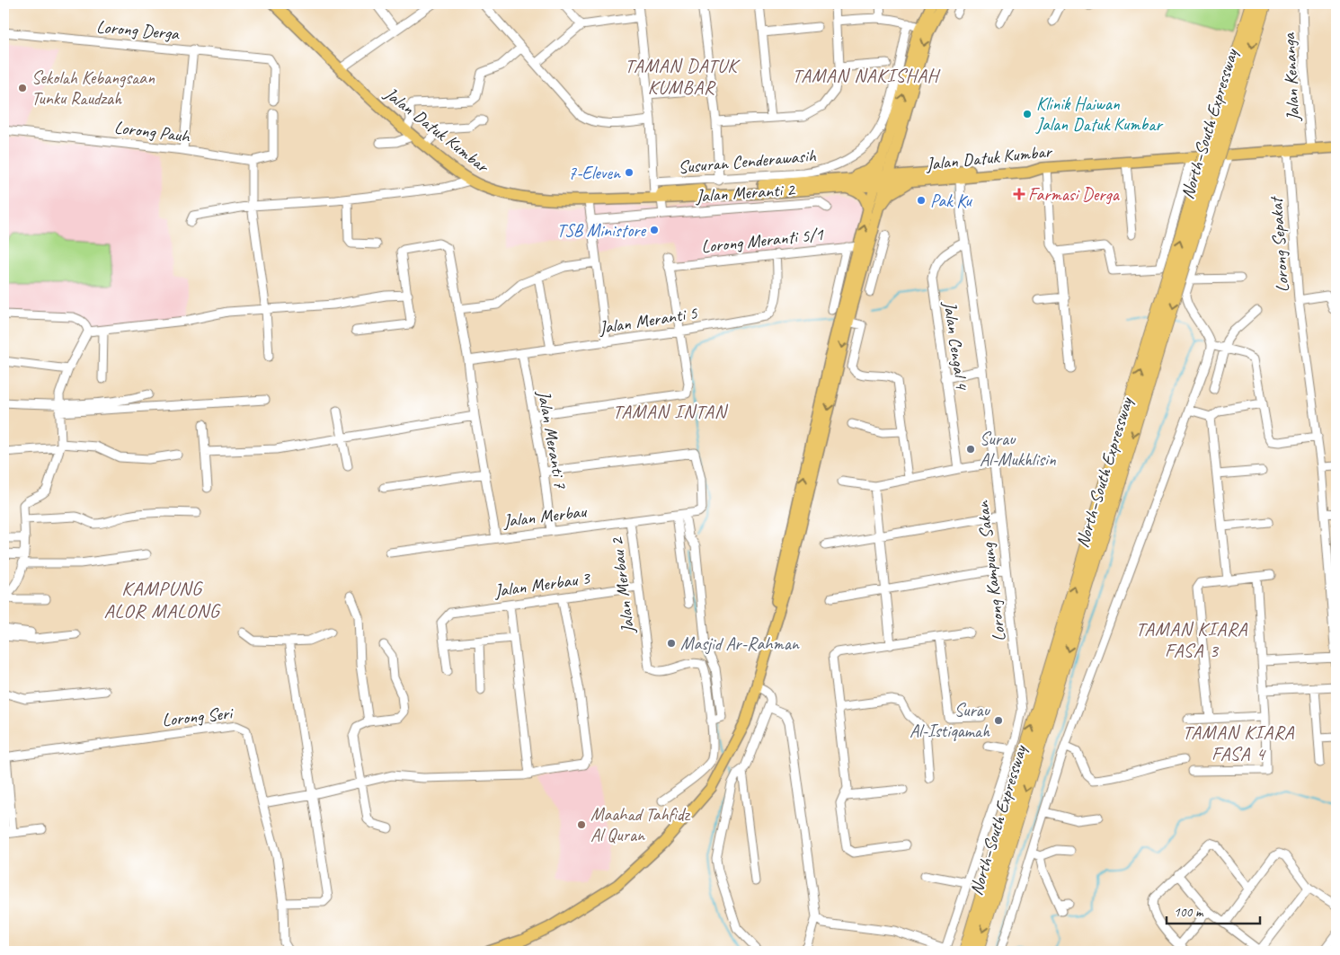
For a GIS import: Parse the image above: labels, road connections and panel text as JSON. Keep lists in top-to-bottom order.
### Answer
{
  "streets": {
    "highway": ["North–South Expressway"],
    "main road": ["Jalan Datuk Kumbar"],
    "street": [
      "Lorong Derga",
      "Jalan Kenanga",
      "Lorong Pauh",
      "Susuran Cenderawasih",
      "Jalan Meranti 2",
      "Lorong Meranti 5/1",
      "Lorong Sepakat",
      "Jalan Meranti 5",
      "Jalan Cengal 4",
      "Jalan Meranti 7",
      "Jalan Merbau",
      "Lorong Kampung Sakan",
      "Jalan Merbau 3",
      "Jalan Merbau 2",
      "Lorong Seri"
    ]
  },
  "crossings": [
    ["Jalan Kenanga", "Jalan Datuk Kumbar"],
    ["Jalan Datuk Kumbar", "Lorong Sepakat"],
    ["Jalan Datuk Kumbar", "Lorong Kampung Sakan"],
    ["Lorong Meranti 5/1", "Jalan Meranti 5"],
    ["Jalan Meranti 5", "Jalan Meranti 7"],
    ["Jalan Cengal 4", "Lorong Kampung Sakan"],
    ["Jalan Meranti 7", "Jalan Merbau"],
    ["Jalan Merbau", "Jalan Merbau 2"],
    ["Jalan Merbau 3", "Jalan Merbau 2"]
  ],
  "districts": [
    "TAMAN DATUK KUMBAR",
    "TAMAN NAKISHAH",
    "TAMAN INTAN",
    "KAMPUNG ALOR MALONG",
    "TAMAN KIARA FASA 3",
    "TAMAN KIARA FASA 4"
  ],
  "places": {
    "other": [
      "Sekolah Kebangsaan Tunku Raudzah",
      "Klinik Haiwan Jalan Datuk Kumbar",
      "7-Eleven",
      "Pak Ku",
      "TSB Ministore",
      "Surau Al-Mukhlisin",
      "Masjid Ar-Rahman",
      "Surau Al-Istiqamah",
      "Maahad Tahfidz Al Quran"
    ],
    "health": ["Farmasi Derga"]
  },
  "scale_bar": "100 m"
}
